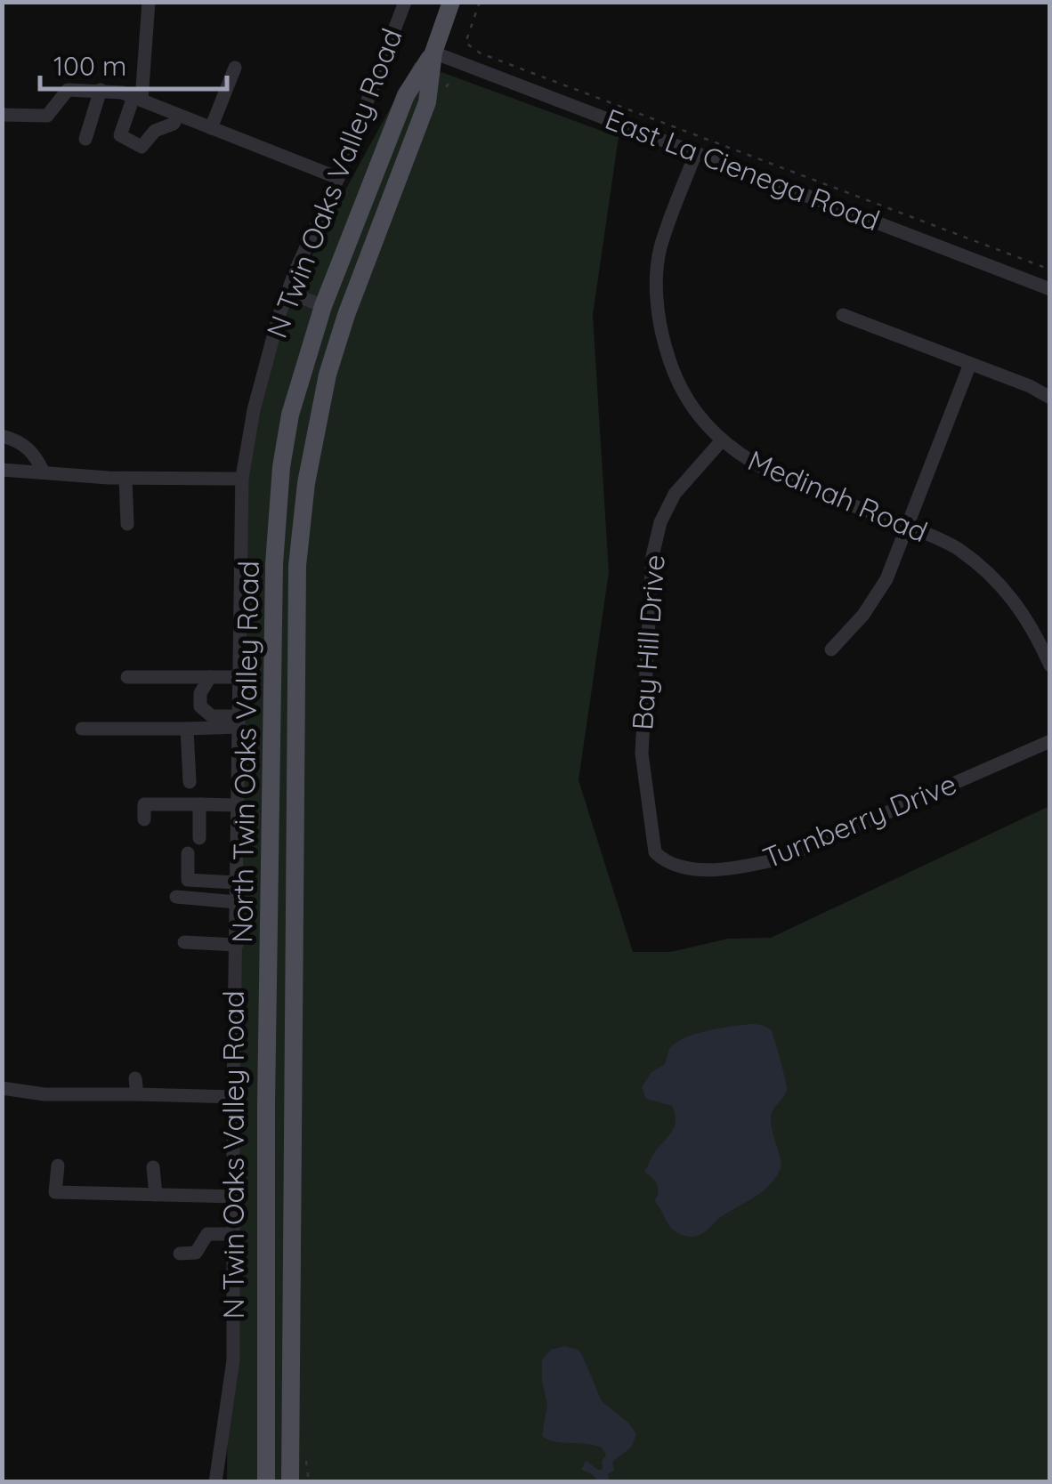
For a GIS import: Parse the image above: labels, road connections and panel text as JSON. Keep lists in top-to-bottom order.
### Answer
{
  "streets": {
    "main road": ["North Twin Oaks Valley Road"],
    "street": [
      "East La Cienega Road",
      "N Twin Oaks Valley Road",
      "Medinah Road",
      "Bay Hill Drive",
      "Turnberry Drive"
    ]
  },
  "crossings": [
    ["East La Cienega Road", "Medinah Road"],
    ["East La Cienega Road", "North Twin Oaks Valley Road"],
    ["Medinah Road", "Bay Hill Drive"],
    ["Bay Hill Drive", "Turnberry Drive"]
  ],
  "scale_bar": "100 m"
}
